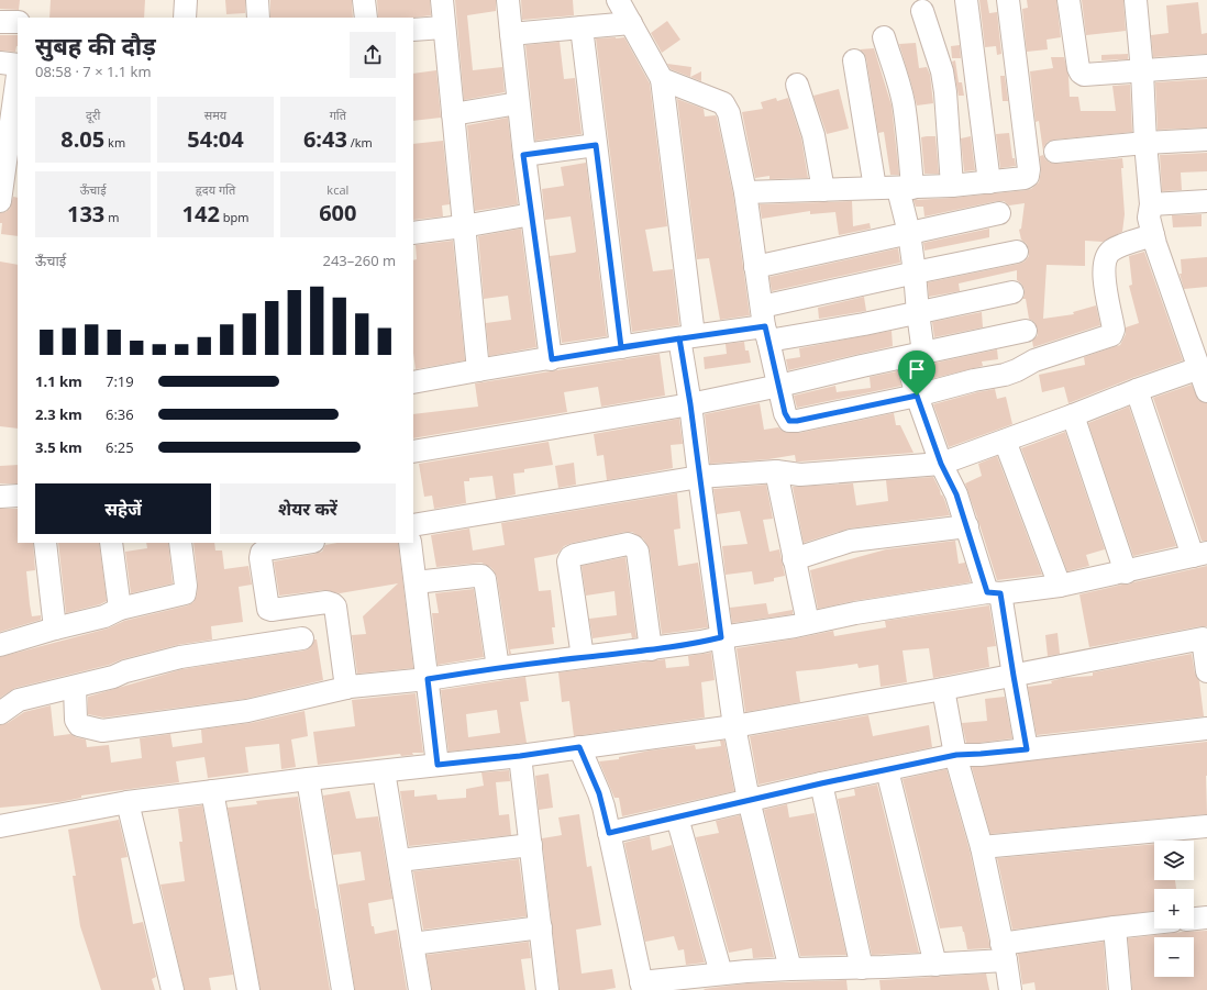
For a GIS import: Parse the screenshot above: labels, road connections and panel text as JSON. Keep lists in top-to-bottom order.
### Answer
{
  "page": {
    "heading": ["सुबह की दौड़", "08:58 · 7 × 1.1 km"],
    "stats": [
      ["दूरी", "8.05 km"],
      ["समय", "54:04"],
      ["गति", "6:43 /km"],
      ["ऊँचाई", "133 m"],
      ["हृदय गति", "142 bpm"],
      ["kcal", "600"]
    ],
    "chart": ["ऊँचाई", "243–260 m"],
    "list": [
      {
        "name": "1.1 km",
        "note": "7:19"
      },
      {
        "name": "2.3 km",
        "note": "6:36"
      },
      {
        "name": "3.5 km",
        "note": "6:25"
      }
    ],
    "buttons": ["सहेजें", "शेयर करें"],
    "map_buttons": ["+", "−"]
  }
}
